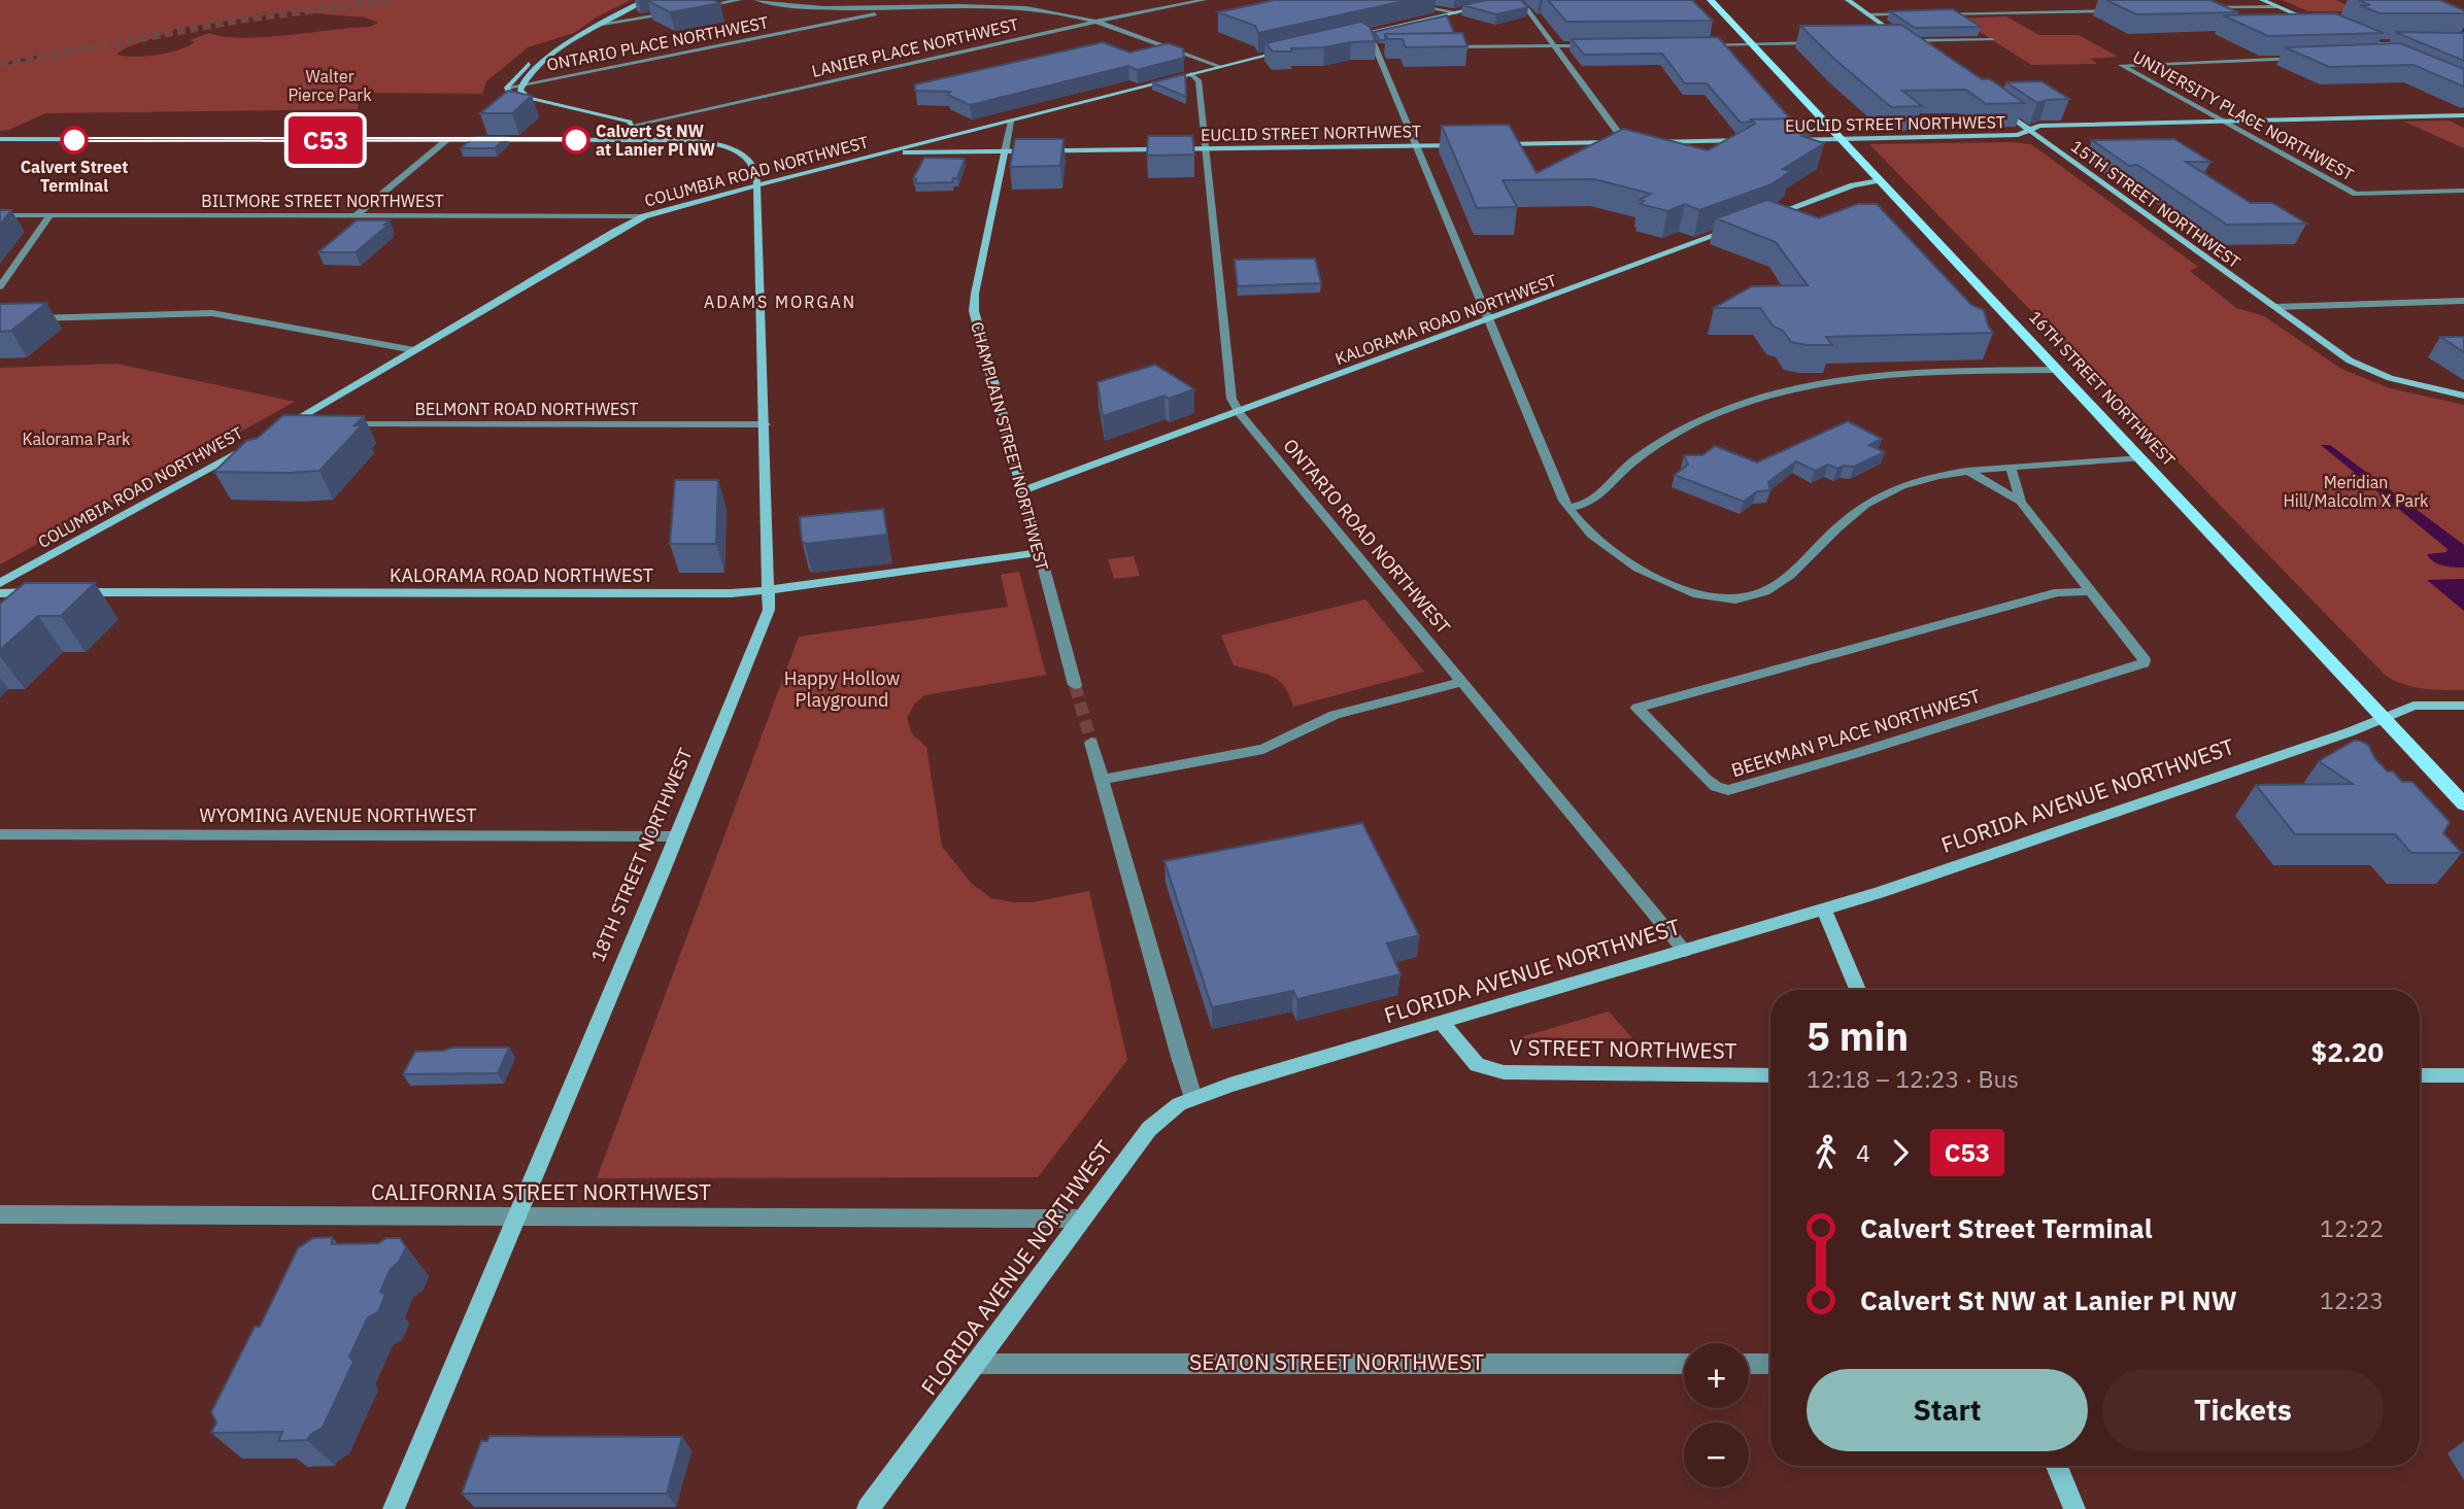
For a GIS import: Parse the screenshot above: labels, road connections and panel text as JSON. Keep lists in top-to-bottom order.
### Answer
{
  "streets": {
    "main road": ["16TH STREET NORTHWEST"],
    "street": [
      "ONTARIO PLACE NORTHWEST",
      "LANIER PLACE NORTHWEST",
      "UNIVERSITY PLACE NORTHWEST",
      "EUCLID STREET NORTHWEST",
      "COLUMBIA ROAD NORTHWEST",
      "BILTMORE STREET NORTHWEST",
      "15TH STREET NORTHWEST",
      "KALORAMA ROAD NORTHWEST",
      "BELMONT ROAD NORTHWEST",
      "CHAMPLAIN STREET NORTHWEST",
      "ONTARIO ROAD NORTHWEST",
      "BEEKMAN PLACE NORTHWEST",
      "FLORIDA AVENUE NORTHWEST",
      "WYOMING AVENUE NORTHWEST",
      "18TH STREET NORTHWEST",
      "V STREET NORTHWEST",
      "CALIFORNIA STREET NORTHWEST",
      "SEATON STREET NORTHWEST"
    ]
  },
  "crossings": [
    ["UNIVERSITY PLACE NORTHWEST", "EUCLID STREET NORTHWEST"],
    ["EUCLID STREET NORTHWEST", "COLUMBIA ROAD NORTHWEST"],
    ["EUCLID STREET NORTHWEST", "15TH STREET NORTHWEST"],
    ["EUCLID STREET NORTHWEST", "16TH STREET NORTHWEST"],
    ["EUCLID STREET NORTHWEST", "CHAMPLAIN STREET NORTHWEST"],
    ["EUCLID STREET NORTHWEST", "ONTARIO ROAD NORTHWEST"],
    ["COLUMBIA ROAD NORTHWEST", "BILTMORE STREET NORTHWEST"],
    ["COLUMBIA ROAD NORTHWEST", "CHAMPLAIN STREET NORTHWEST"],
    ["COLUMBIA ROAD NORTHWEST", "ONTARIO ROAD NORTHWEST"],
    ["COLUMBIA ROAD NORTHWEST", "18TH STREET NORTHWEST"],
    ["KALORAMA ROAD NORTHWEST", "CHAMPLAIN STREET NORTHWEST"],
    ["KALORAMA ROAD NORTHWEST", "ONTARIO ROAD NORTHWEST"],
    ["KALORAMA ROAD NORTHWEST", "18TH STREET NORTHWEST"],
    ["16TH STREET NORTHWEST", "FLORIDA AVENUE NORTHWEST"],
    ["BELMONT ROAD NORTHWEST", "18TH STREET NORTHWEST"],
    ["ONTARIO ROAD NORTHWEST", "FLORIDA AVENUE NORTHWEST"],
    ["FLORIDA AVENUE NORTHWEST", "V STREET NORTHWEST"],
    ["FLORIDA AVENUE NORTHWEST", "CALIFORNIA STREET NORTHWEST"],
    ["FLORIDA AVENUE NORTHWEST", "SEATON STREET NORTHWEST"],
    ["WYOMING AVENUE NORTHWEST", "18TH STREET NORTHWEST"],
    ["18TH STREET NORTHWEST", "CALIFORNIA STREET NORTHWEST"]
  ],
  "districts": ["ADAMS MORGAN"],
  "parks": [
    "Walter Pierce Park",
    "Kalorama Park",
    "Meridian Hill/Malcolm X Park",
    "Happy Hollow Playground"
  ],
  "places": ["Calvert Street Terminal", "Calvert St NW at Lanier Pl NW"],
  "lines": ["bus line C53"],
  "page": {
    "on_map": "C53",
    "heading": ["5 min", "12:18 – 12:23 · Bus", "$2.20"],
    "legs": ["4", "C53"],
    "list": [
      {
        "name": "Calvert Street Terminal",
        "value": "12:22"
      },
      {
        "name": "Calvert St NW at Lanier Pl NW",
        "value": "12:23"
      }
    ],
    "map_buttons": ["+", "−"],
    "buttons": ["Start", "Tickets"]
  }
}
